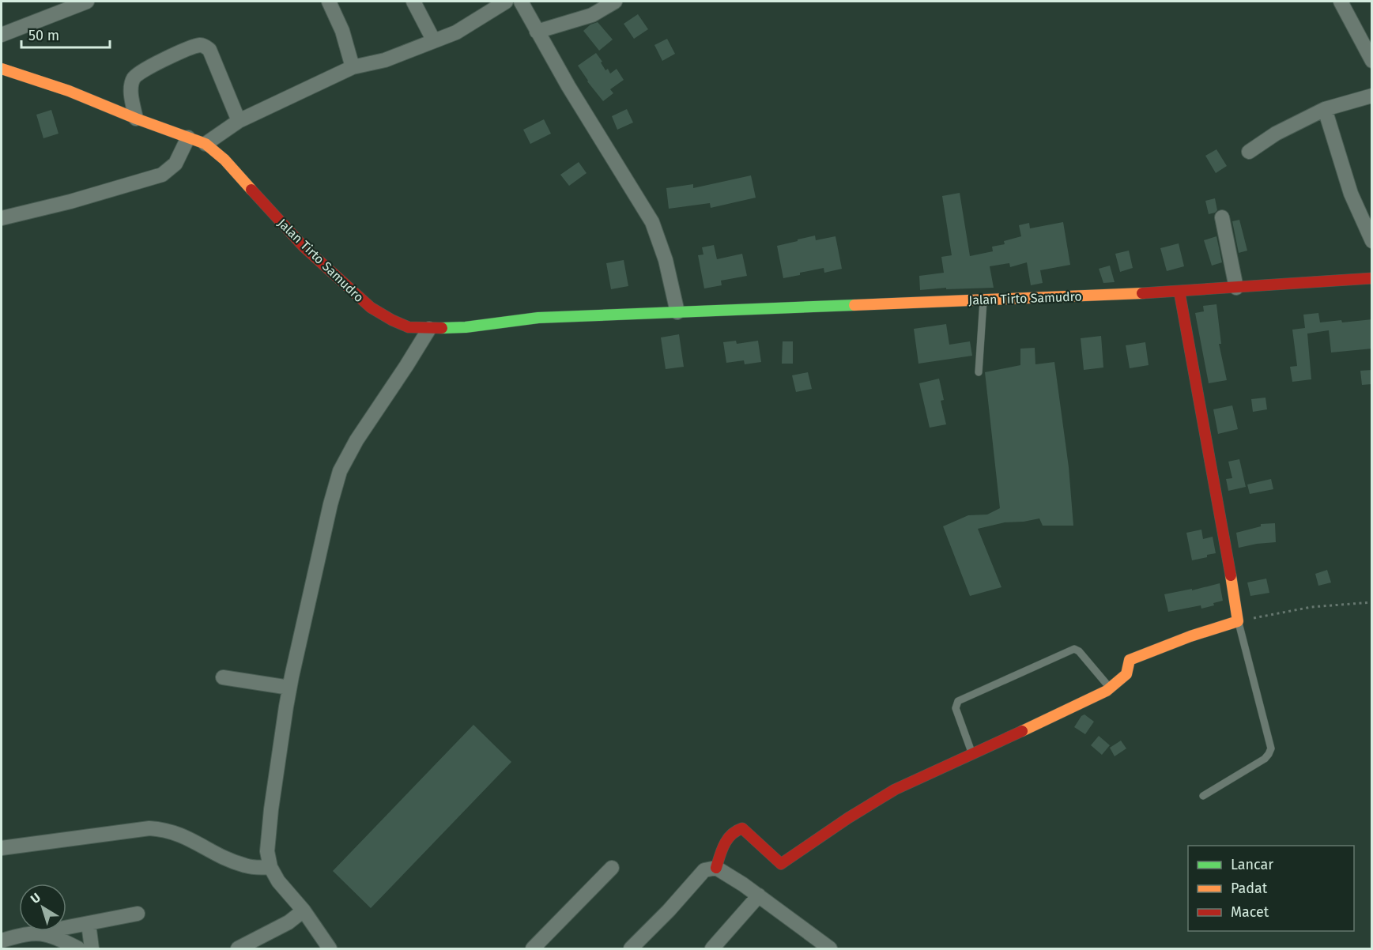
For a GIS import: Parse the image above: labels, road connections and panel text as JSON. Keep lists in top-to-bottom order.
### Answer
{
  "streets": {
    "street": ["Jalan Tirto Samudro"]
  },
  "legend": ["Lancar", "Padat", "Macet"],
  "scale_bar": "50 m",
  "north": "top left"
}
